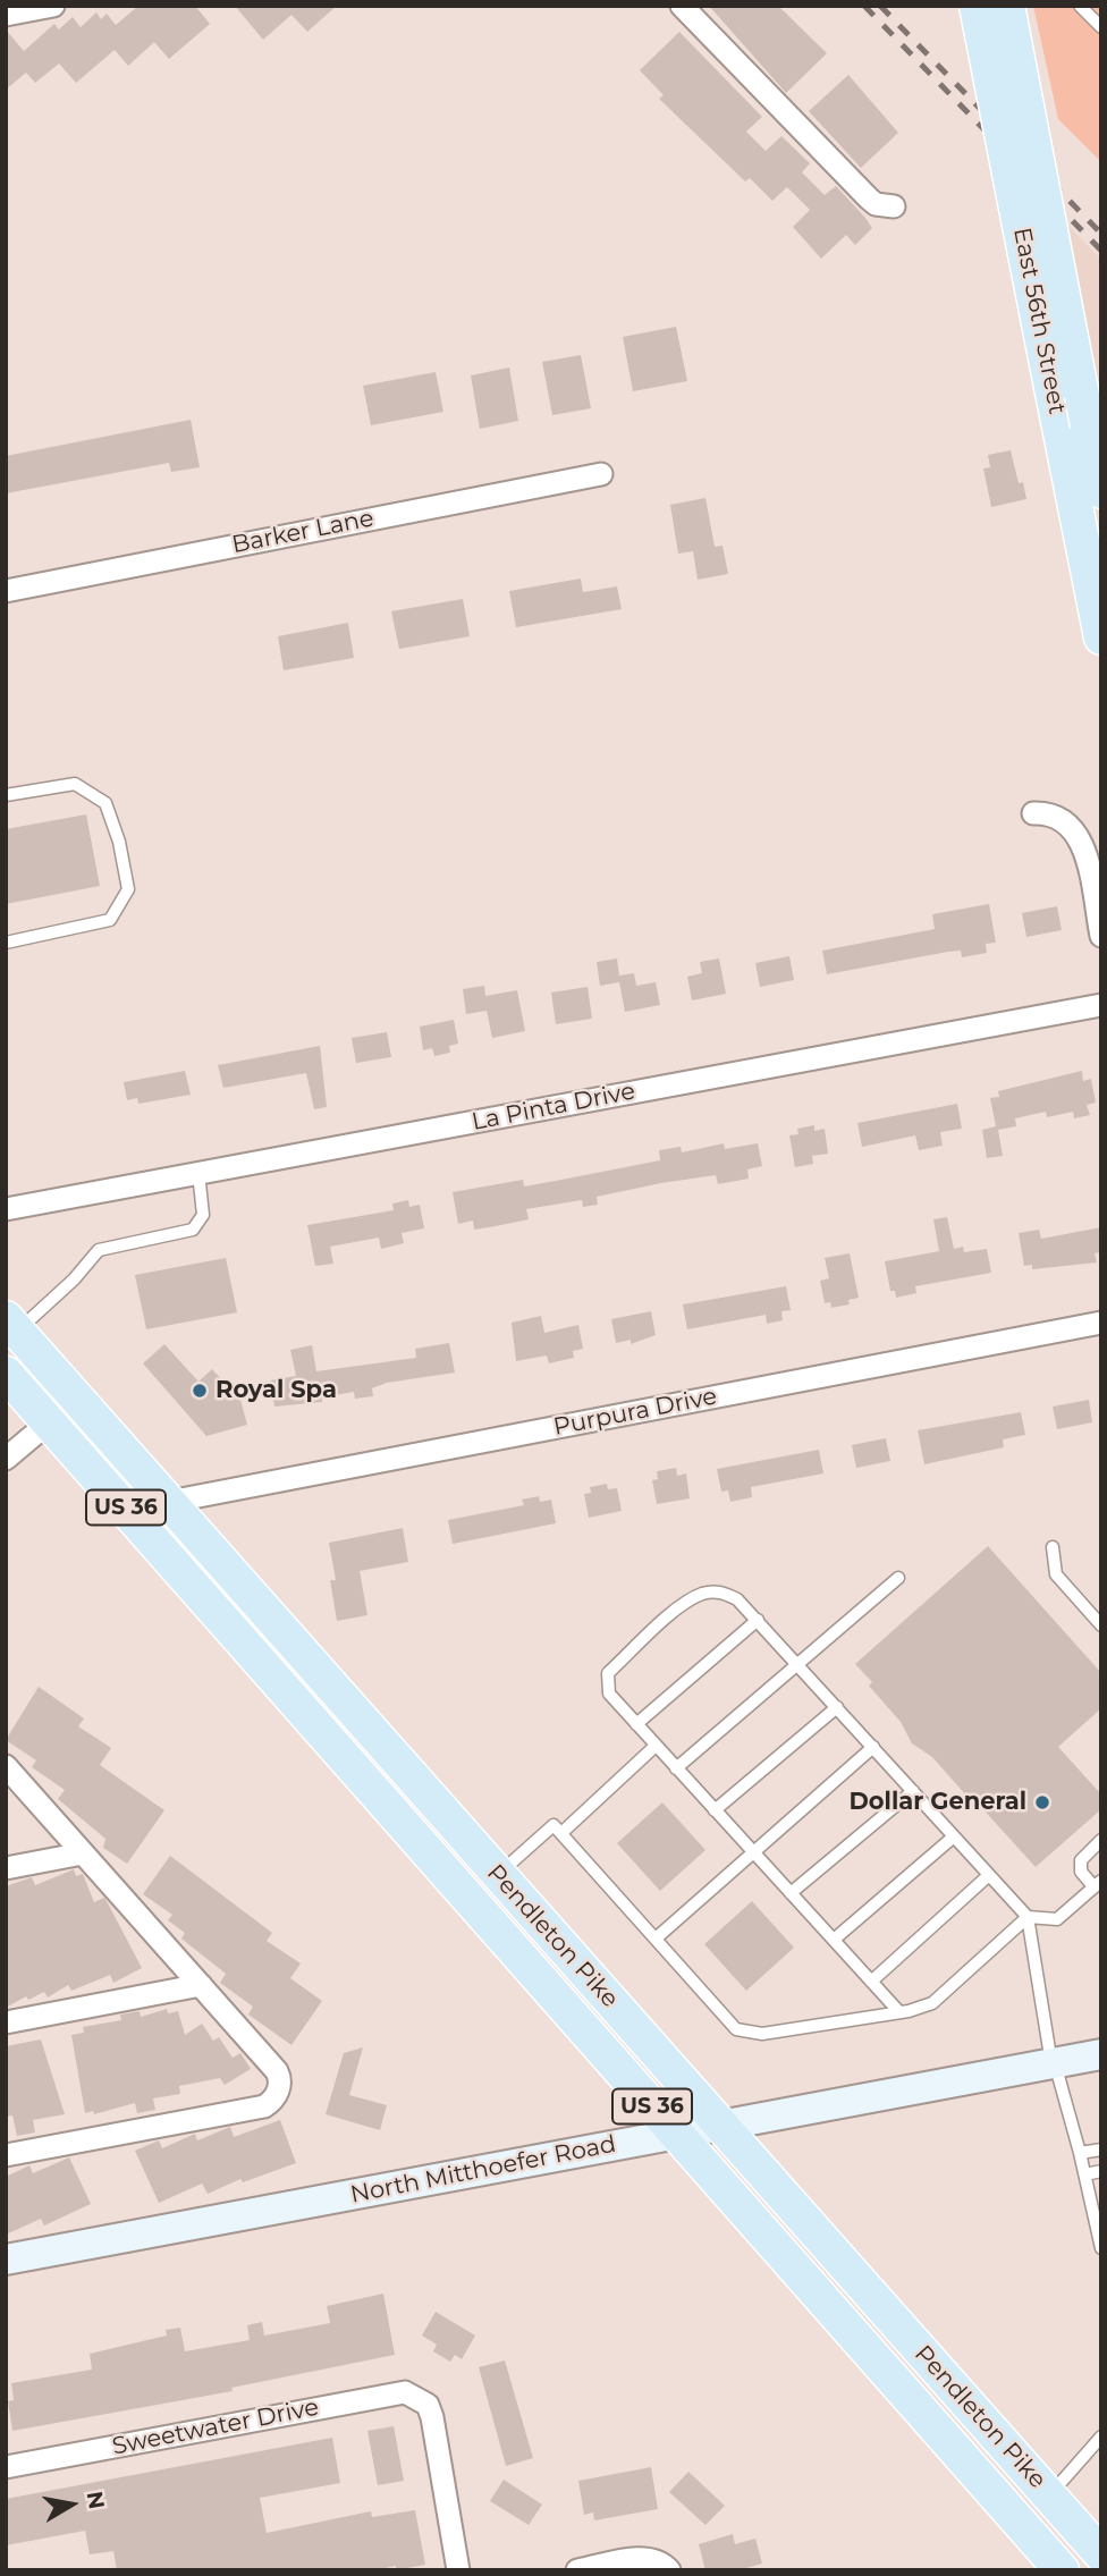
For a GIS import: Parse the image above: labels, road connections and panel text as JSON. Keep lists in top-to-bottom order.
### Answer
{
  "streets": {
    "main road": [
      "East 56th Street",
      "US 36",
      "Pendleton Pike",
      "North Mitthoefer Road"
    ],
    "street": [
      "Barker Lane",
      "La Pinta Drive",
      "Purpura Drive",
      "Sweetwater Drive"
    ]
  },
  "crossings": [
    ["Purpura Drive", "Pendleton Pike"],
    ["Pendleton Pike", "North Mitthoefer Road"]
  ],
  "places": ["Royal Spa", "Dollar General"],
  "north": "right"
}
